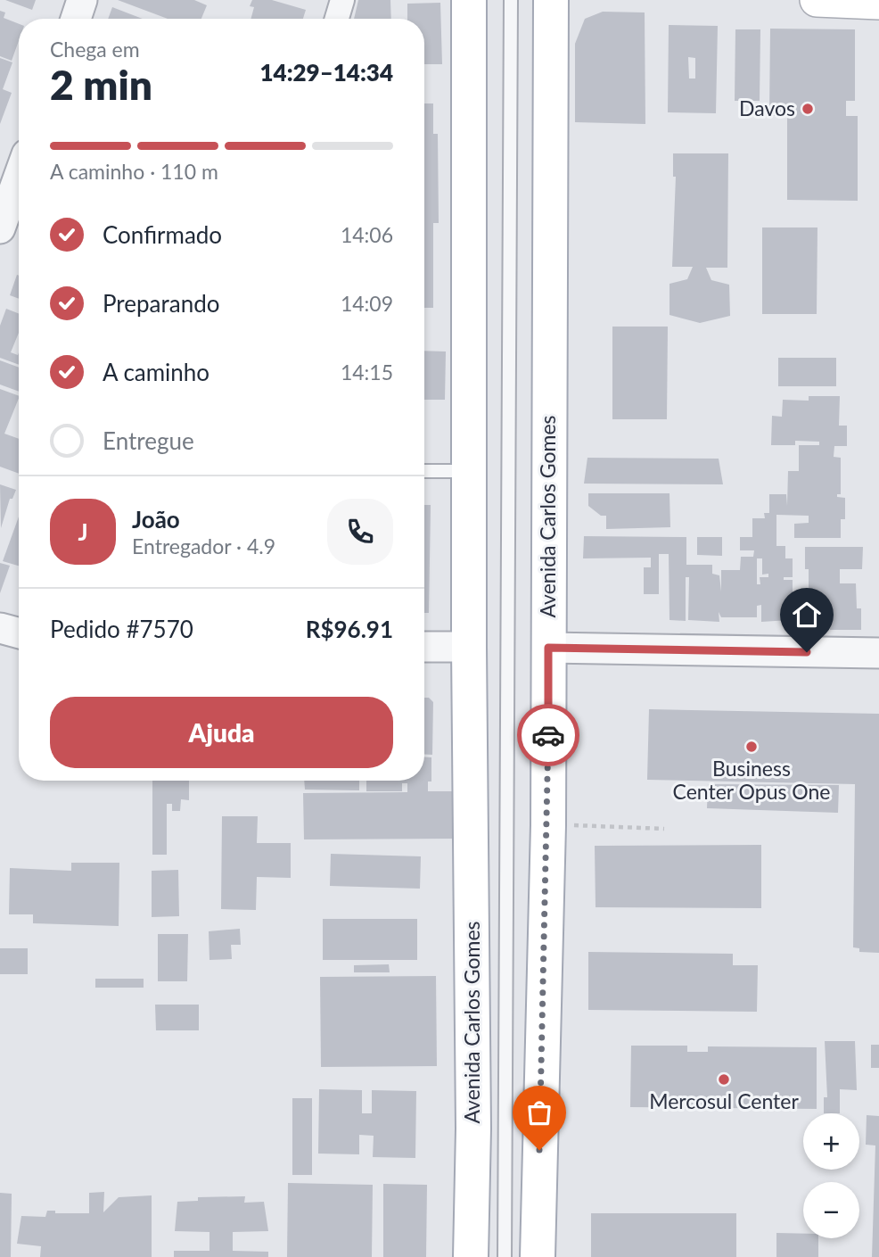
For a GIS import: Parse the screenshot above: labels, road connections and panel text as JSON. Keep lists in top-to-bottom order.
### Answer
{
  "streets": {
    "main road": ["Avenida Carlos Gomes"]
  },
  "places": ["Davos", "Business Center Opus One", "Mercosul Center"],
  "page": {
    "heading": ["2 min", "Chega em", "14:29–14:34"],
    "panel": [
      "João",
      "Entregador · 4.9",
      "Pedido #7570",
      "R$96.91"
    ],
    "bar": "A caminho · 110 m",
    "list": [
      ["Confirmado", "14:06"],
      ["Preparando", "14:09"],
      ["A caminho", "14:15"],
      "Entregue"
    ],
    "round": "J",
    "buttons": "Ajuda",
    "map_buttons": ["+", "−"]
  }
}
